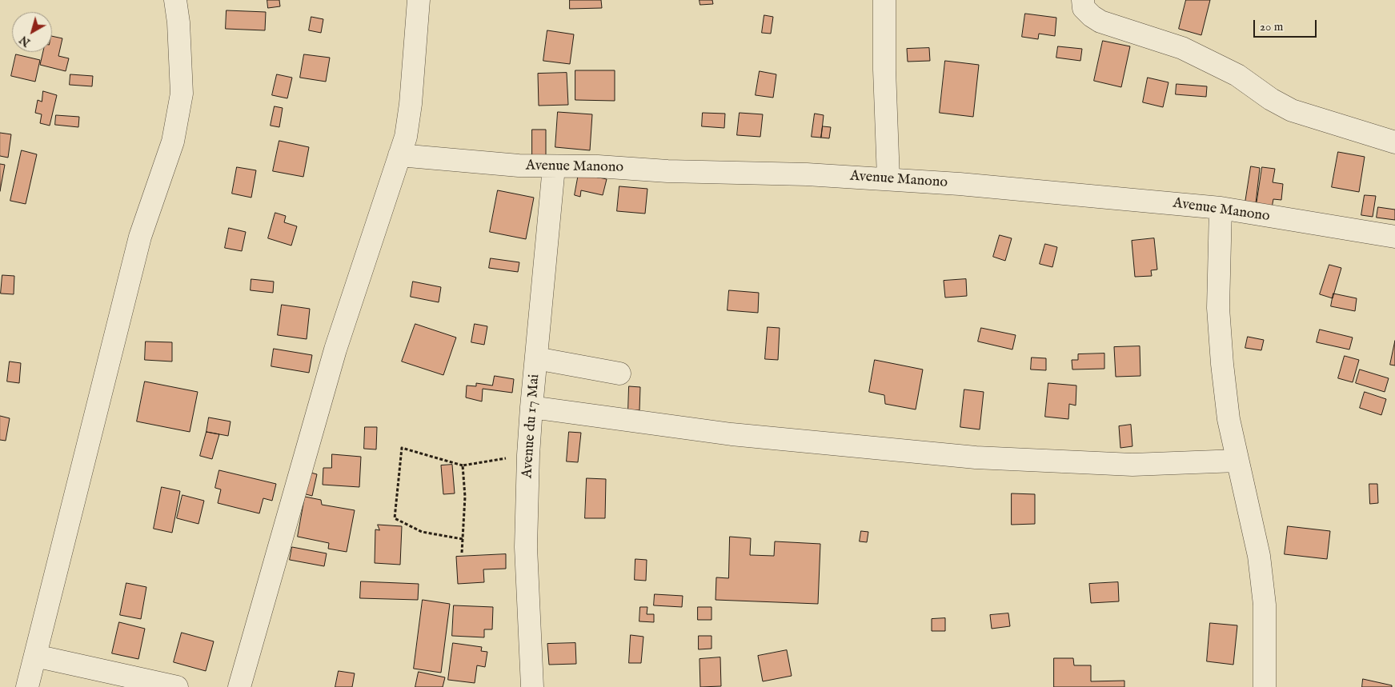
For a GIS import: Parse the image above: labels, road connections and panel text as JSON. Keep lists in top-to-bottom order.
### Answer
{
  "streets": {
    "street": ["Avenue Manono", "Avenue du 17 Mai"]
  },
  "crossings": [
    ["Avenue Manono", "Avenue du 17 Mai"]
  ],
  "scale_bar": "20 m",
  "north": "bottom left"
}
